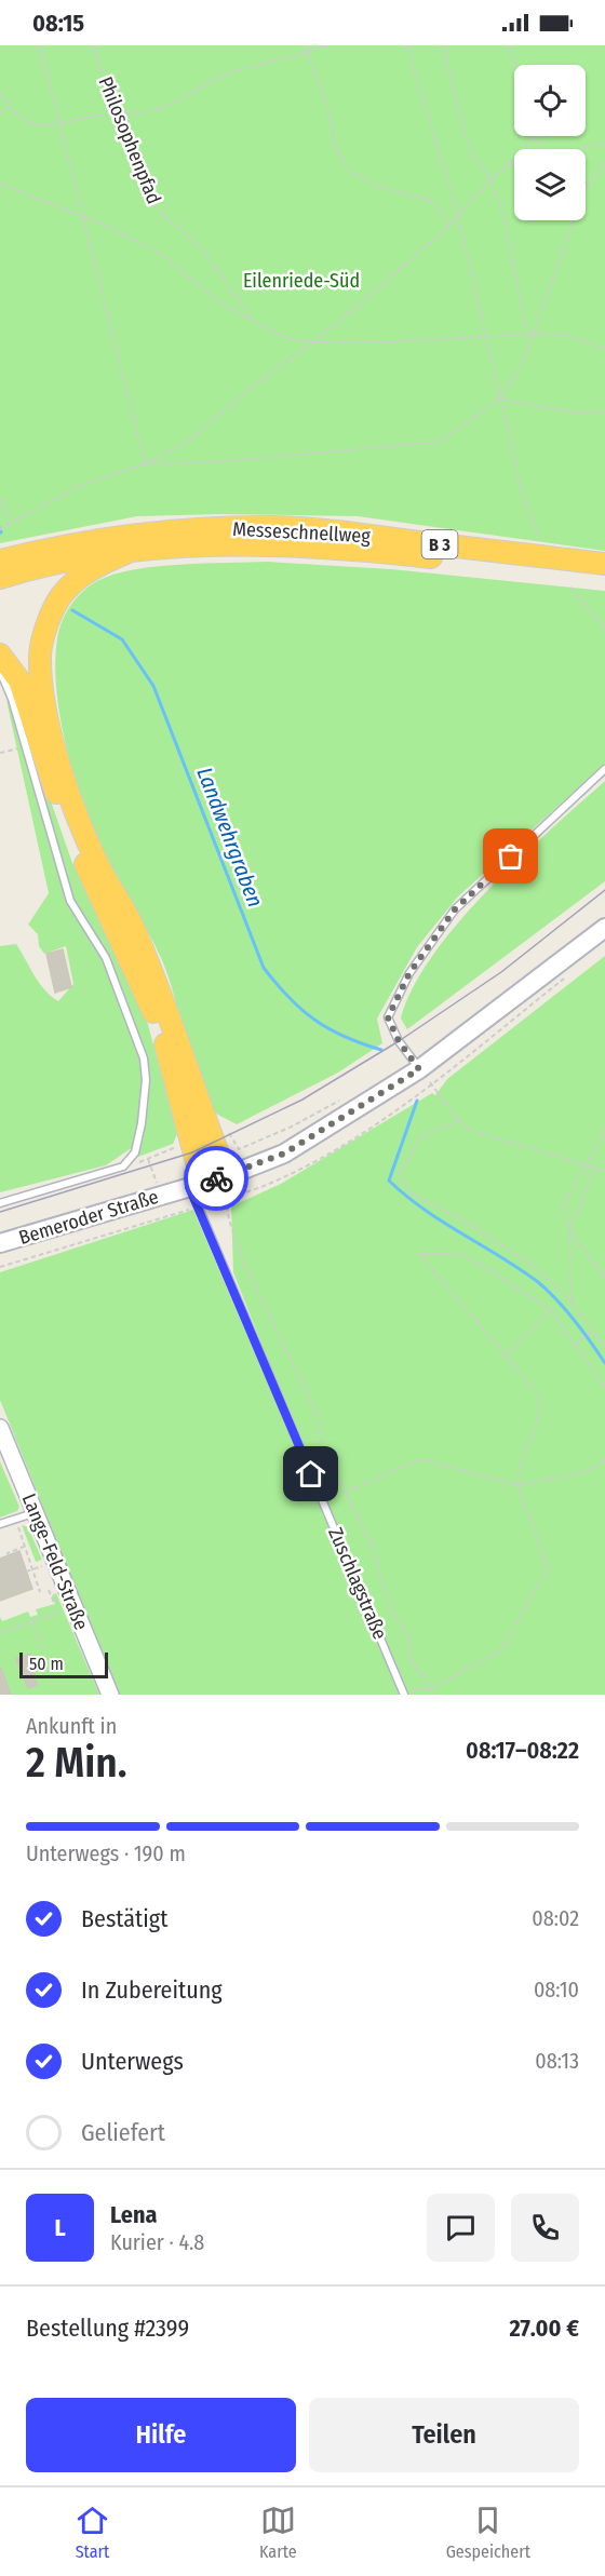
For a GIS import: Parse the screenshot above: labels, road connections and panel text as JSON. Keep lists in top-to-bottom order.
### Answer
{
  "streets": {
    "highway": ["Messeschnellweg", "B 3"],
    "main road": ["Bemeroder Straße"],
    "street": ["Lange-Feld-Straße"],
    "lane": ["Zuschlagstraße"],
    "path": ["Philosophenpfad"]
  },
  "crossings": [
    ["Bemeroder Straße", "Zuschlagstraße"]
  ],
  "water": ["Landwehrgraben"],
  "parks": ["Eilenriede-Süd"],
  "scale_bar": "50 m",
  "page": {
    "status": "08:15",
    "scale": "50 m",
    "heading": ["2 Min.", "Ankunft in", "08:17–08:22"],
    "panel": [
      "Lena",
      "Kurier · 4.8",
      "Bestellung #2399",
      "27.00 €"
    ],
    "bar": "Unterwegs · 190 m",
    "list": [
      ["Bestätigt", "08:02"],
      ["In Zubereitung", "08:10"],
      ["Unterwegs", "08:13"],
      "Geliefert"
    ],
    "round": "L",
    "buttons": ["Hilfe", "Teilen"],
    "tabs": ["Start", "Karte", "Gespeichert"]
  }
}
